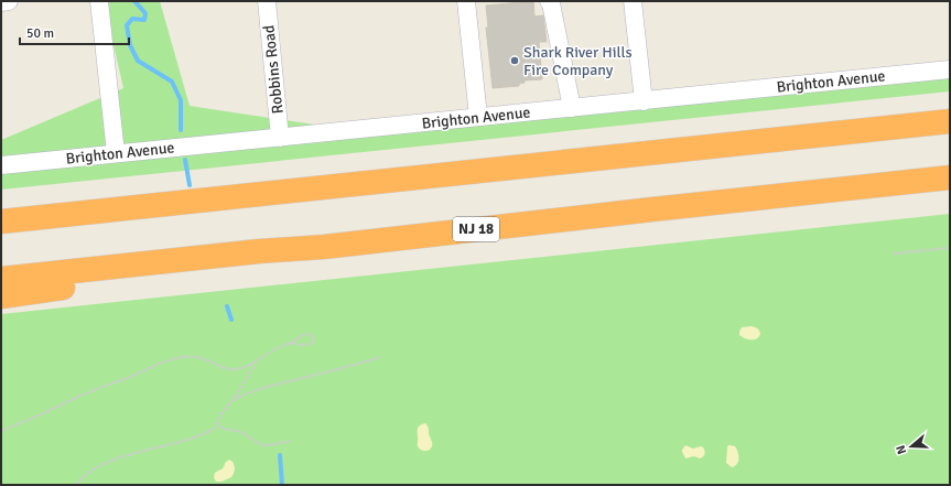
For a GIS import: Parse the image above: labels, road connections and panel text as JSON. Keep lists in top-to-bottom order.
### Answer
{
  "streets": {
    "highway": ["NJ 18"],
    "street": ["Robbins Road", "Brighton Avenue"]
  },
  "crossings": [
    ["Robbins Road", "Brighton Avenue"]
  ],
  "places": ["Shark River Hills Fire Company"],
  "scale_bar": "50 m",
  "north": "left"
}
